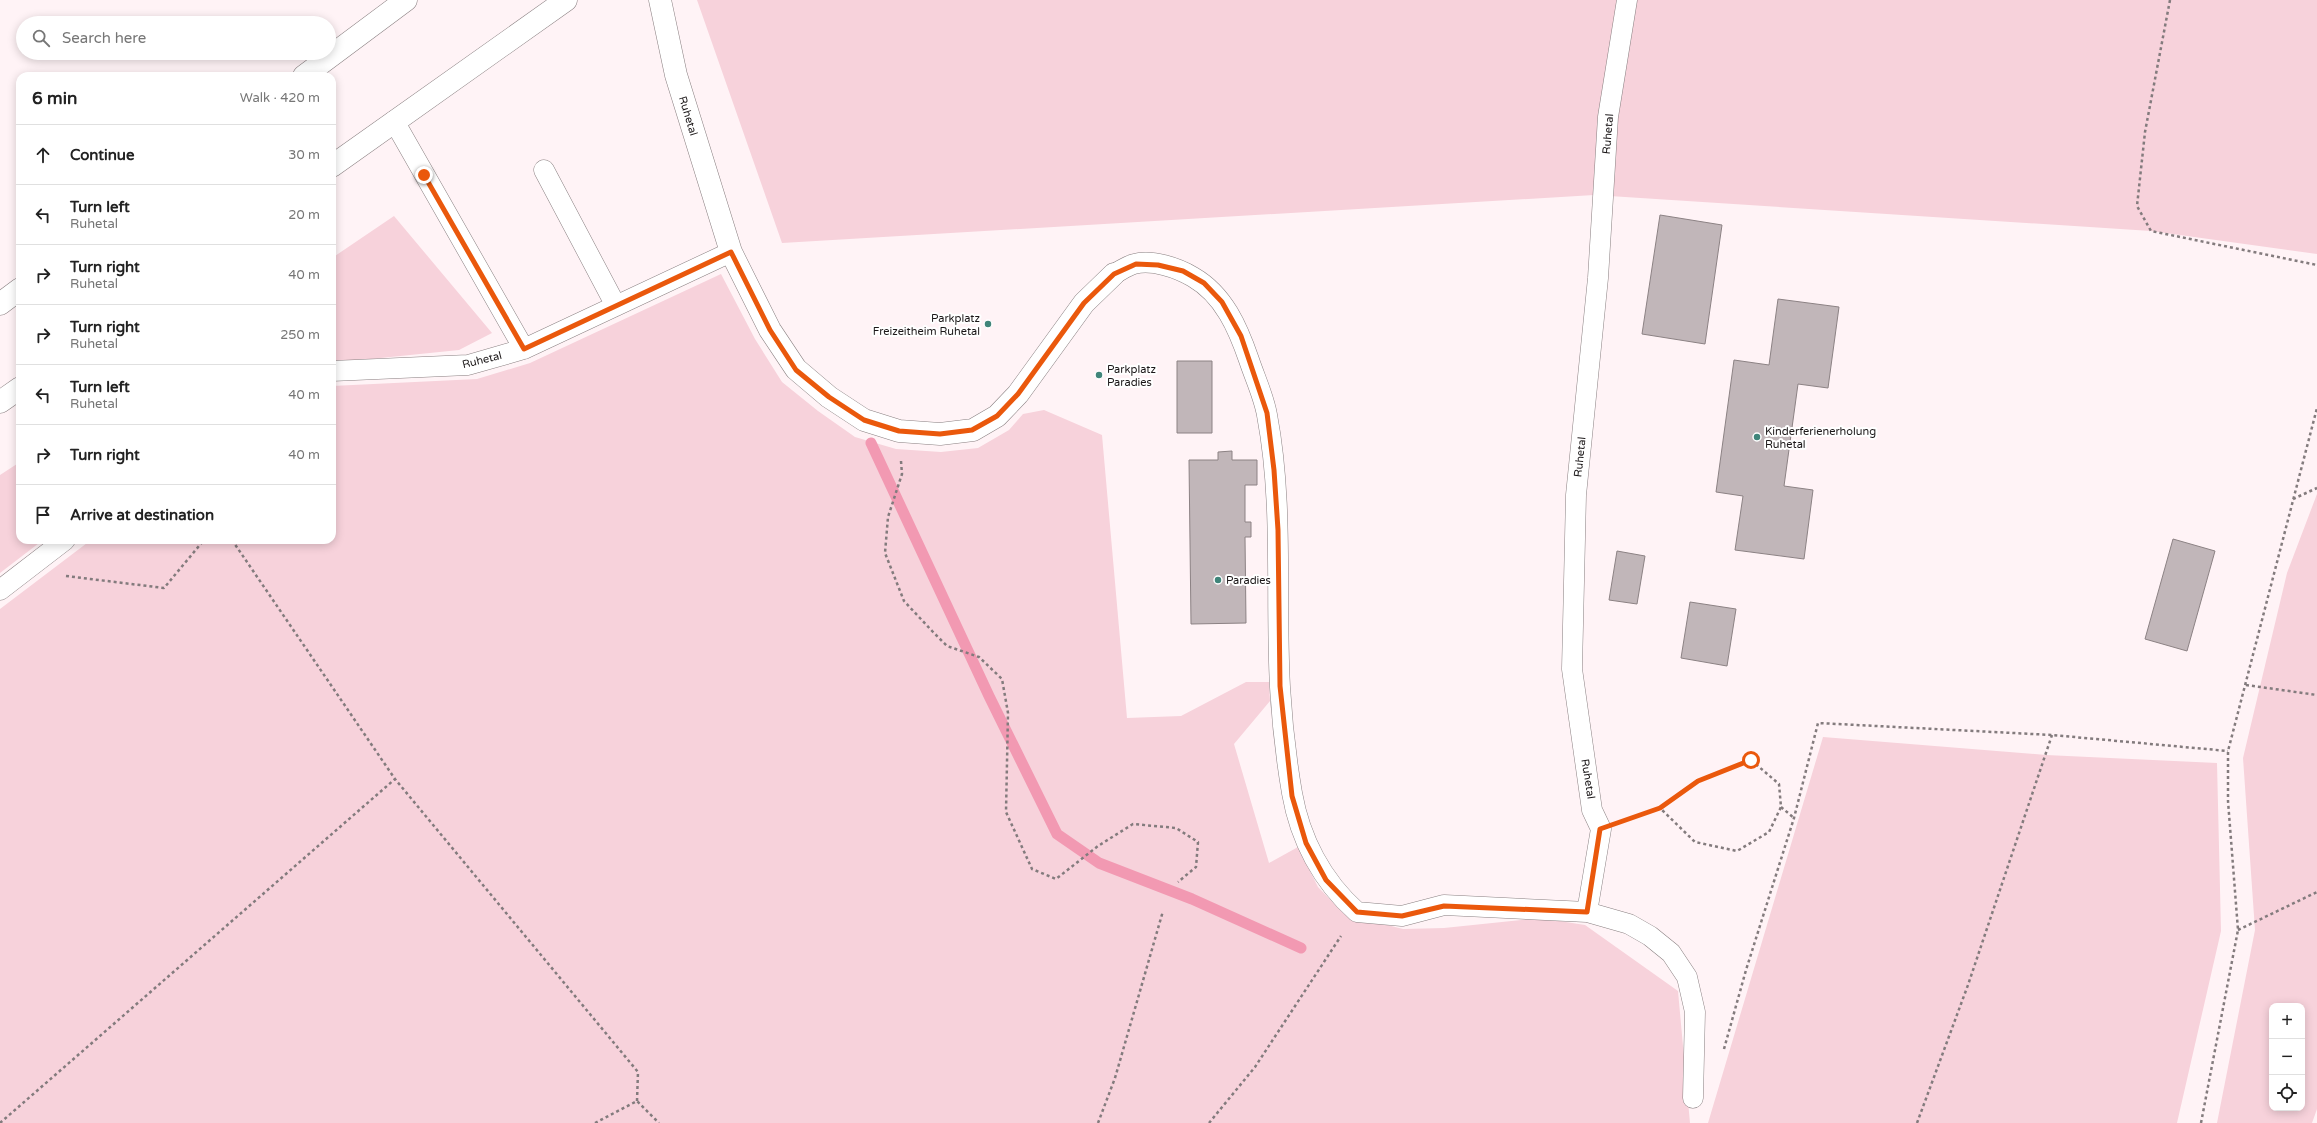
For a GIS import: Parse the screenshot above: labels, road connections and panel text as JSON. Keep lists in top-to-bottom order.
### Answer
{
  "streets": {
    "main road": ["Ruhetal"]
  },
  "places": [
    "Parkplatz Freizeitheim Ruhetal",
    "Parkplatz Paradies",
    "Kinderferienerholung Ruhetal",
    "Paradies"
  ],
  "page": {
    "search": "Search here",
    "heading": ["6 min", "Walk · 420 m"],
    "list": [
      ["Continue", "30 m"],
      ["Turn left", "Ruhetal", "20 m"],
      ["Turn right", "Ruhetal", "40 m"],
      ["Turn right", "Ruhetal", "250 m"],
      ["Turn left", "Ruhetal", "40 m"],
      ["Turn right", "40 m"],
      "Arrive at destination"
    ],
    "map_buttons": ["+", "−"]
  }
}
